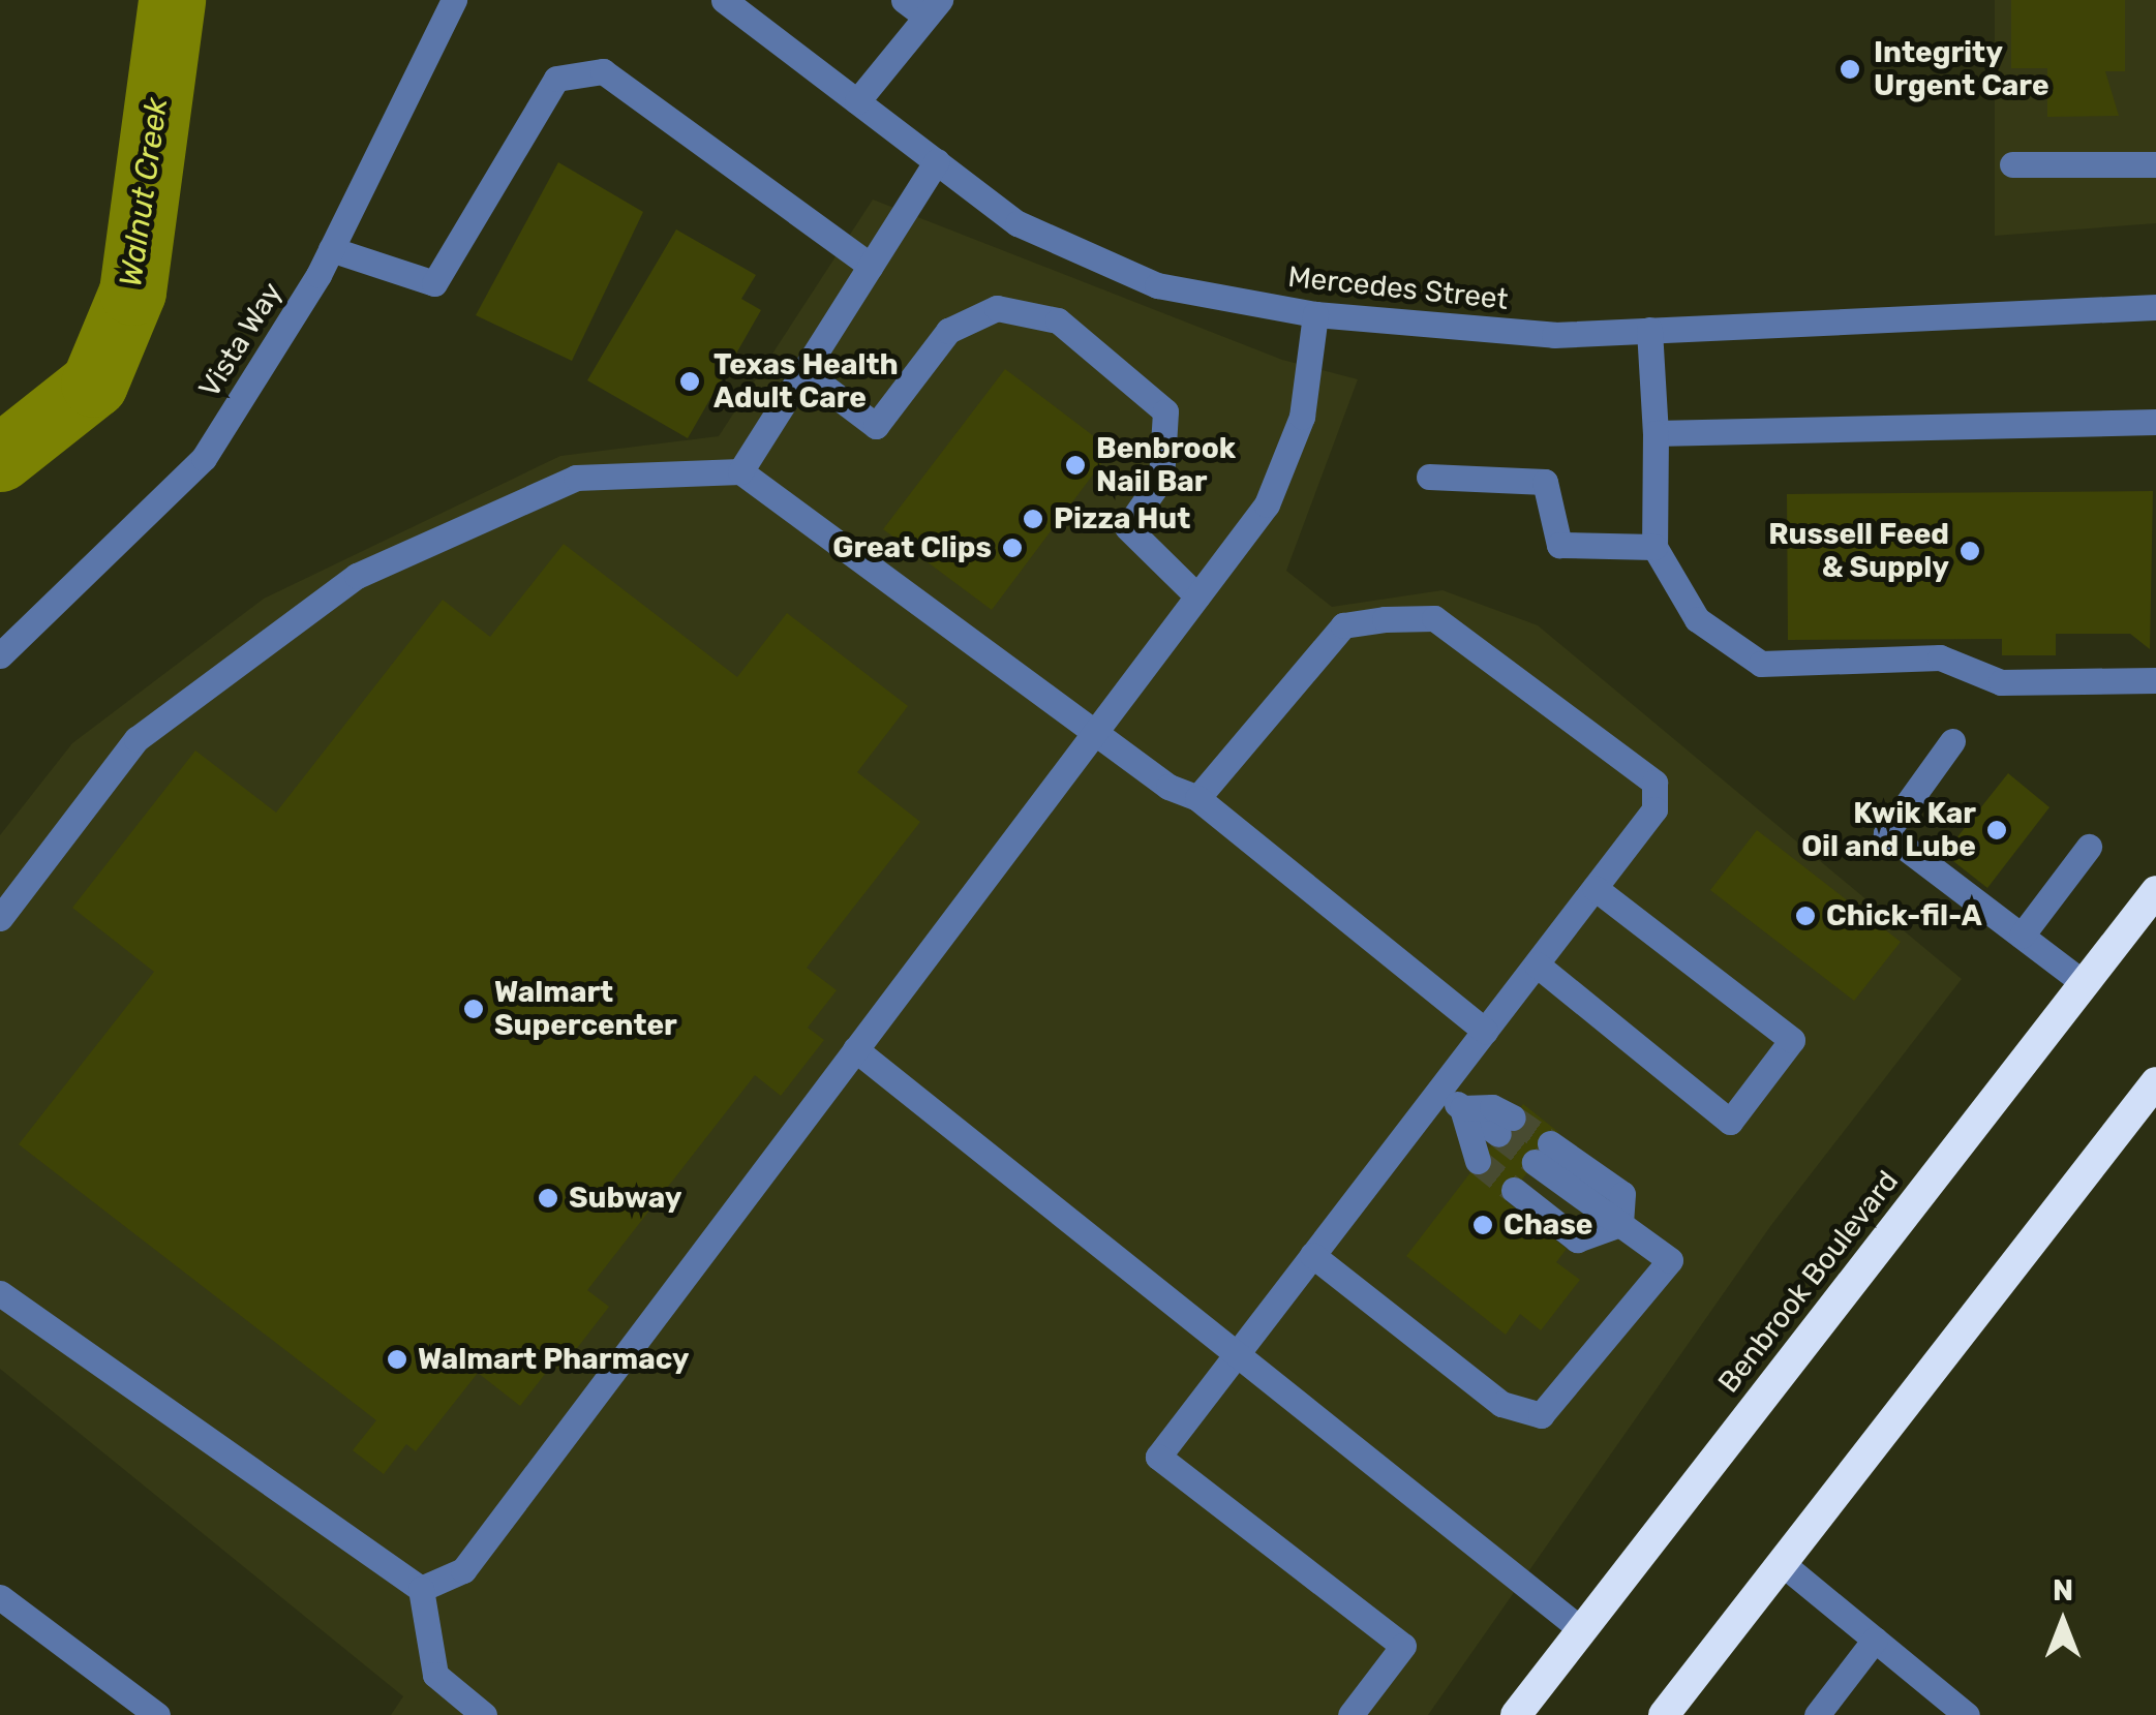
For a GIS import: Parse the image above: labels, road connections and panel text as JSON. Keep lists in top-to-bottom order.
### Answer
{
  "streets": {
    "highway": ["Benbrook Boulevard"],
    "street": ["Mercedes Street", "Vista Way"]
  },
  "water": ["Walnut Creek"],
  "places": [
    "Integrity Urgent Care",
    "Texas Health Adult Care",
    "Benbrook Nail Bar",
    "Pizza Hut",
    "Great Clips",
    "Russell Feed & Supply",
    "Kwik Kar Oil and Lube",
    "Chick-fil-A",
    "Walmart Supercenter",
    "Subway",
    "Chase",
    "Walmart Pharmacy"
  ],
  "north": "top"
}
